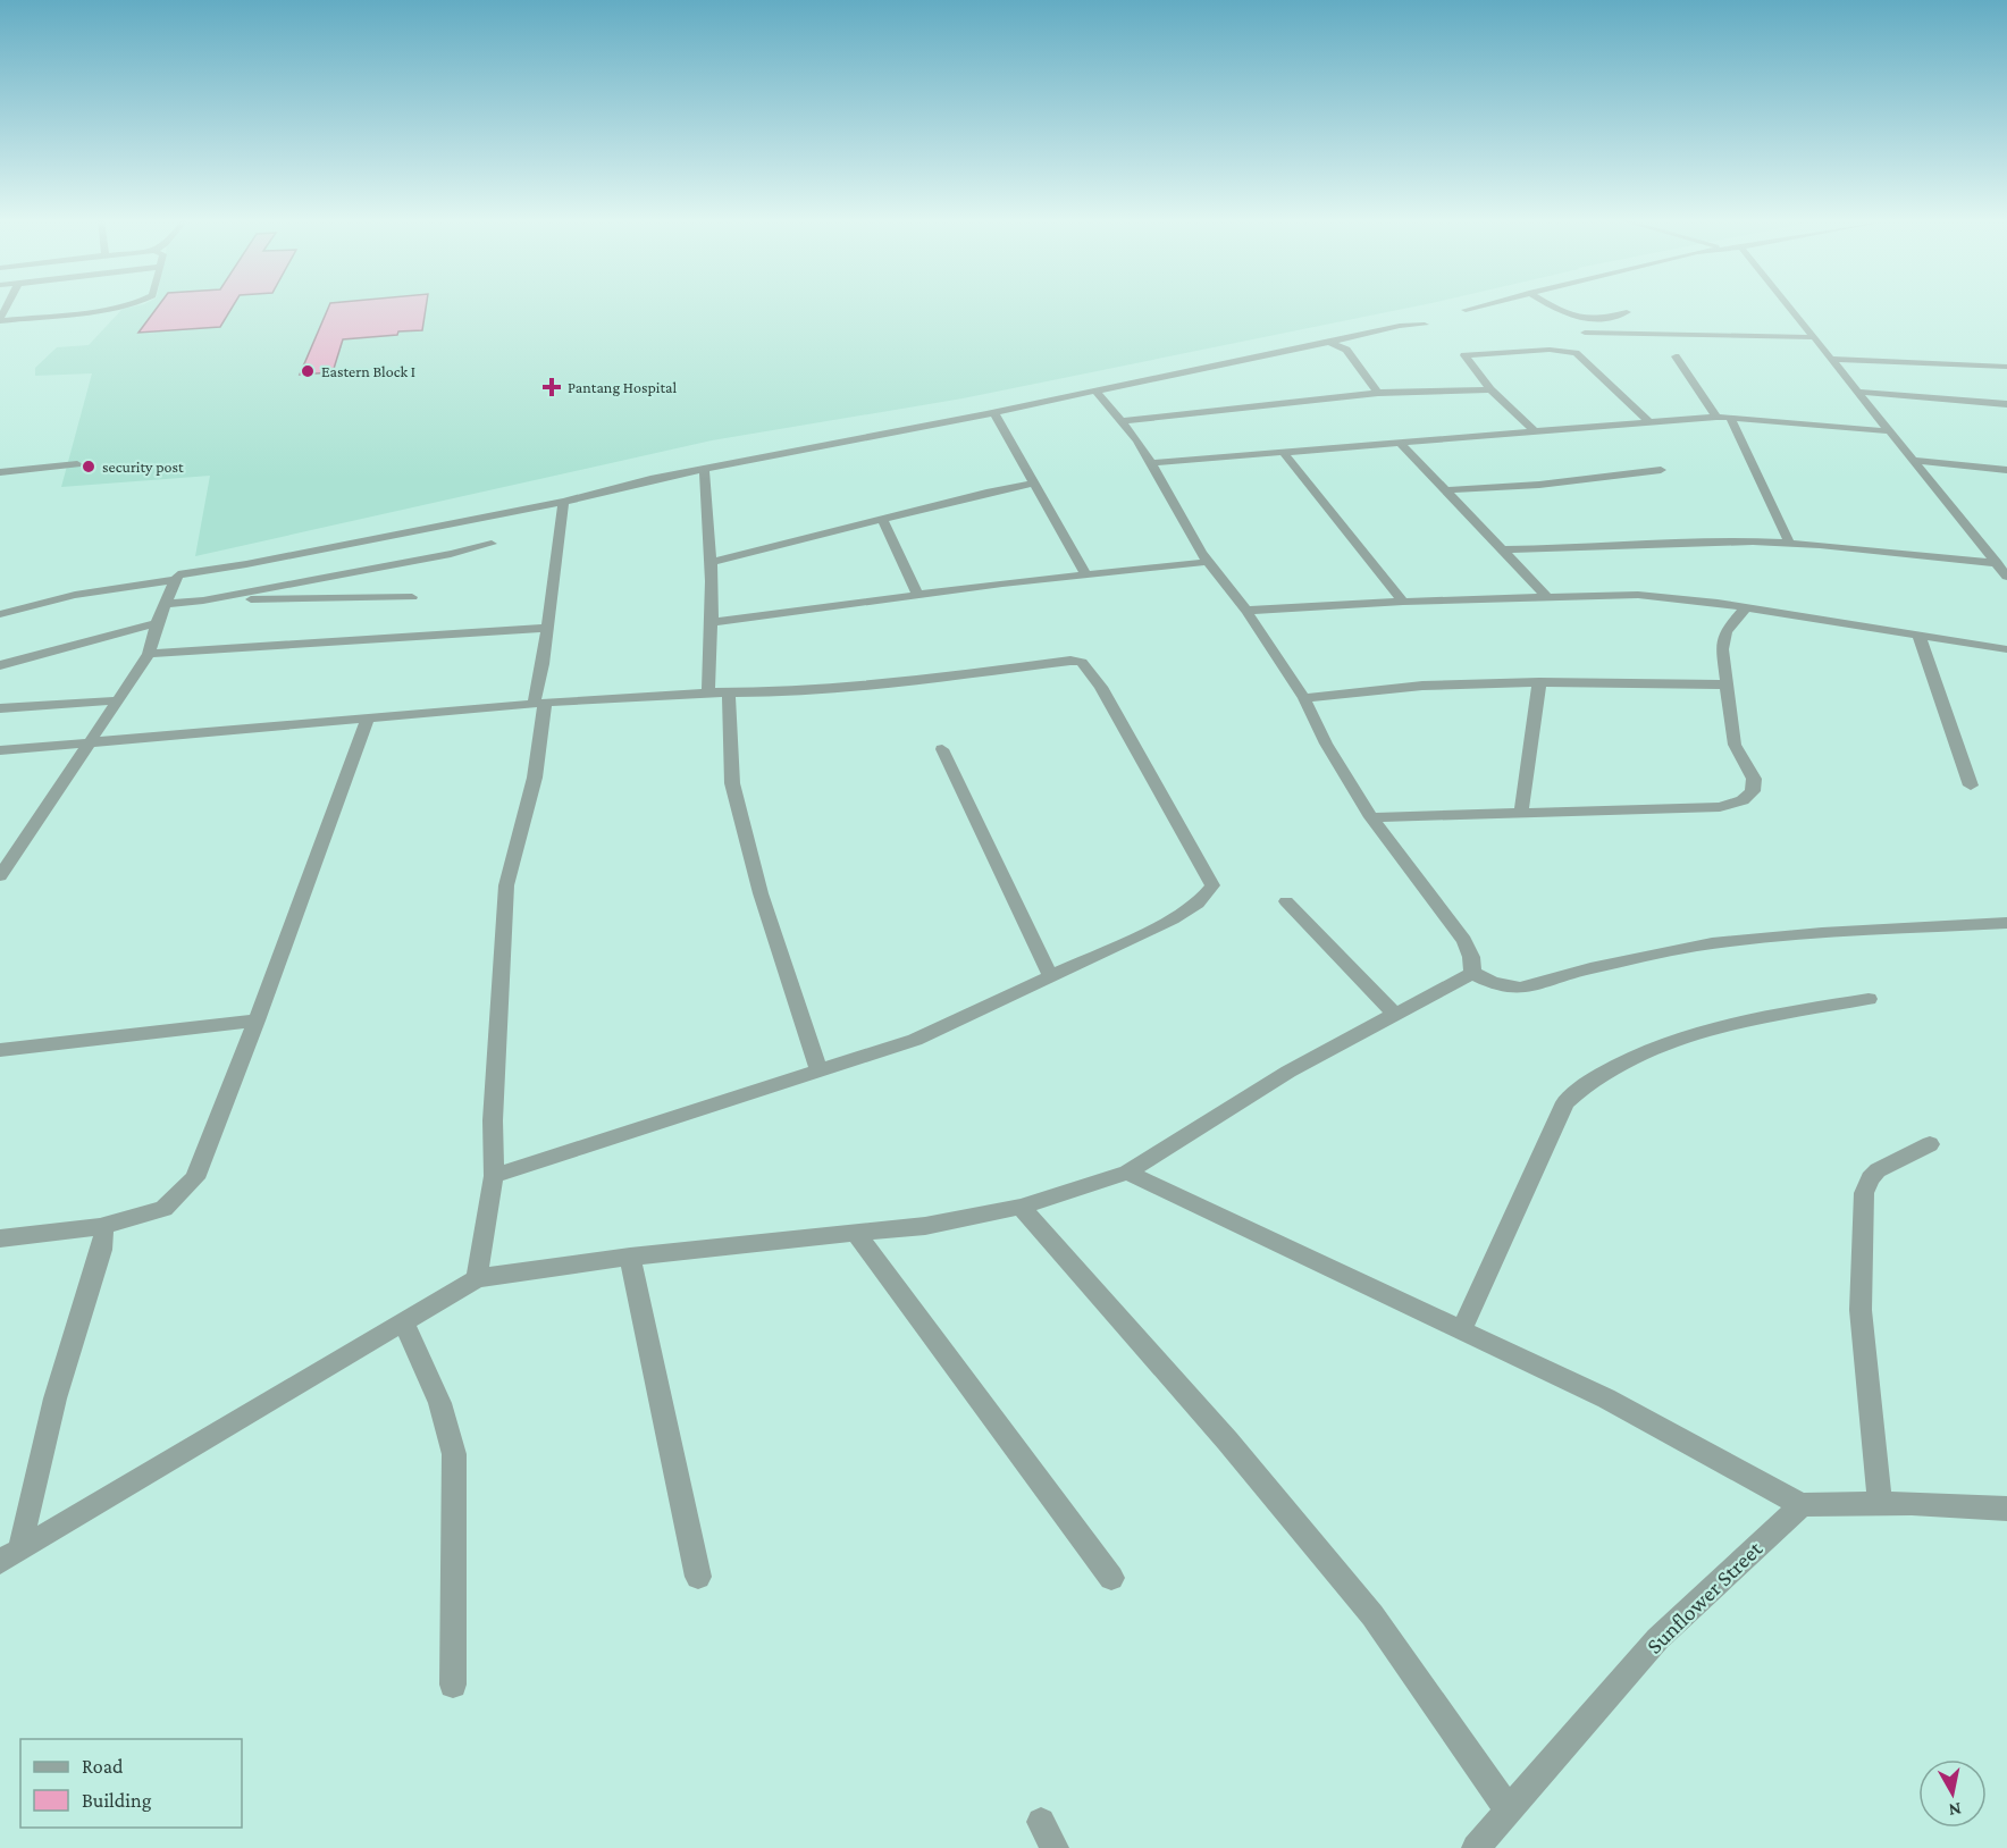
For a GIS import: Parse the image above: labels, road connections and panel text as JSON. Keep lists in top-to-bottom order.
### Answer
{
  "streets": {
    "street": ["Sunflower Street"]
  },
  "places": {
    "other": ["Eastern Block I", "security post"],
    "health": ["Pantang Hospital"]
  },
  "legend": ["Road", "Building"],
  "north": "bottom"
}
